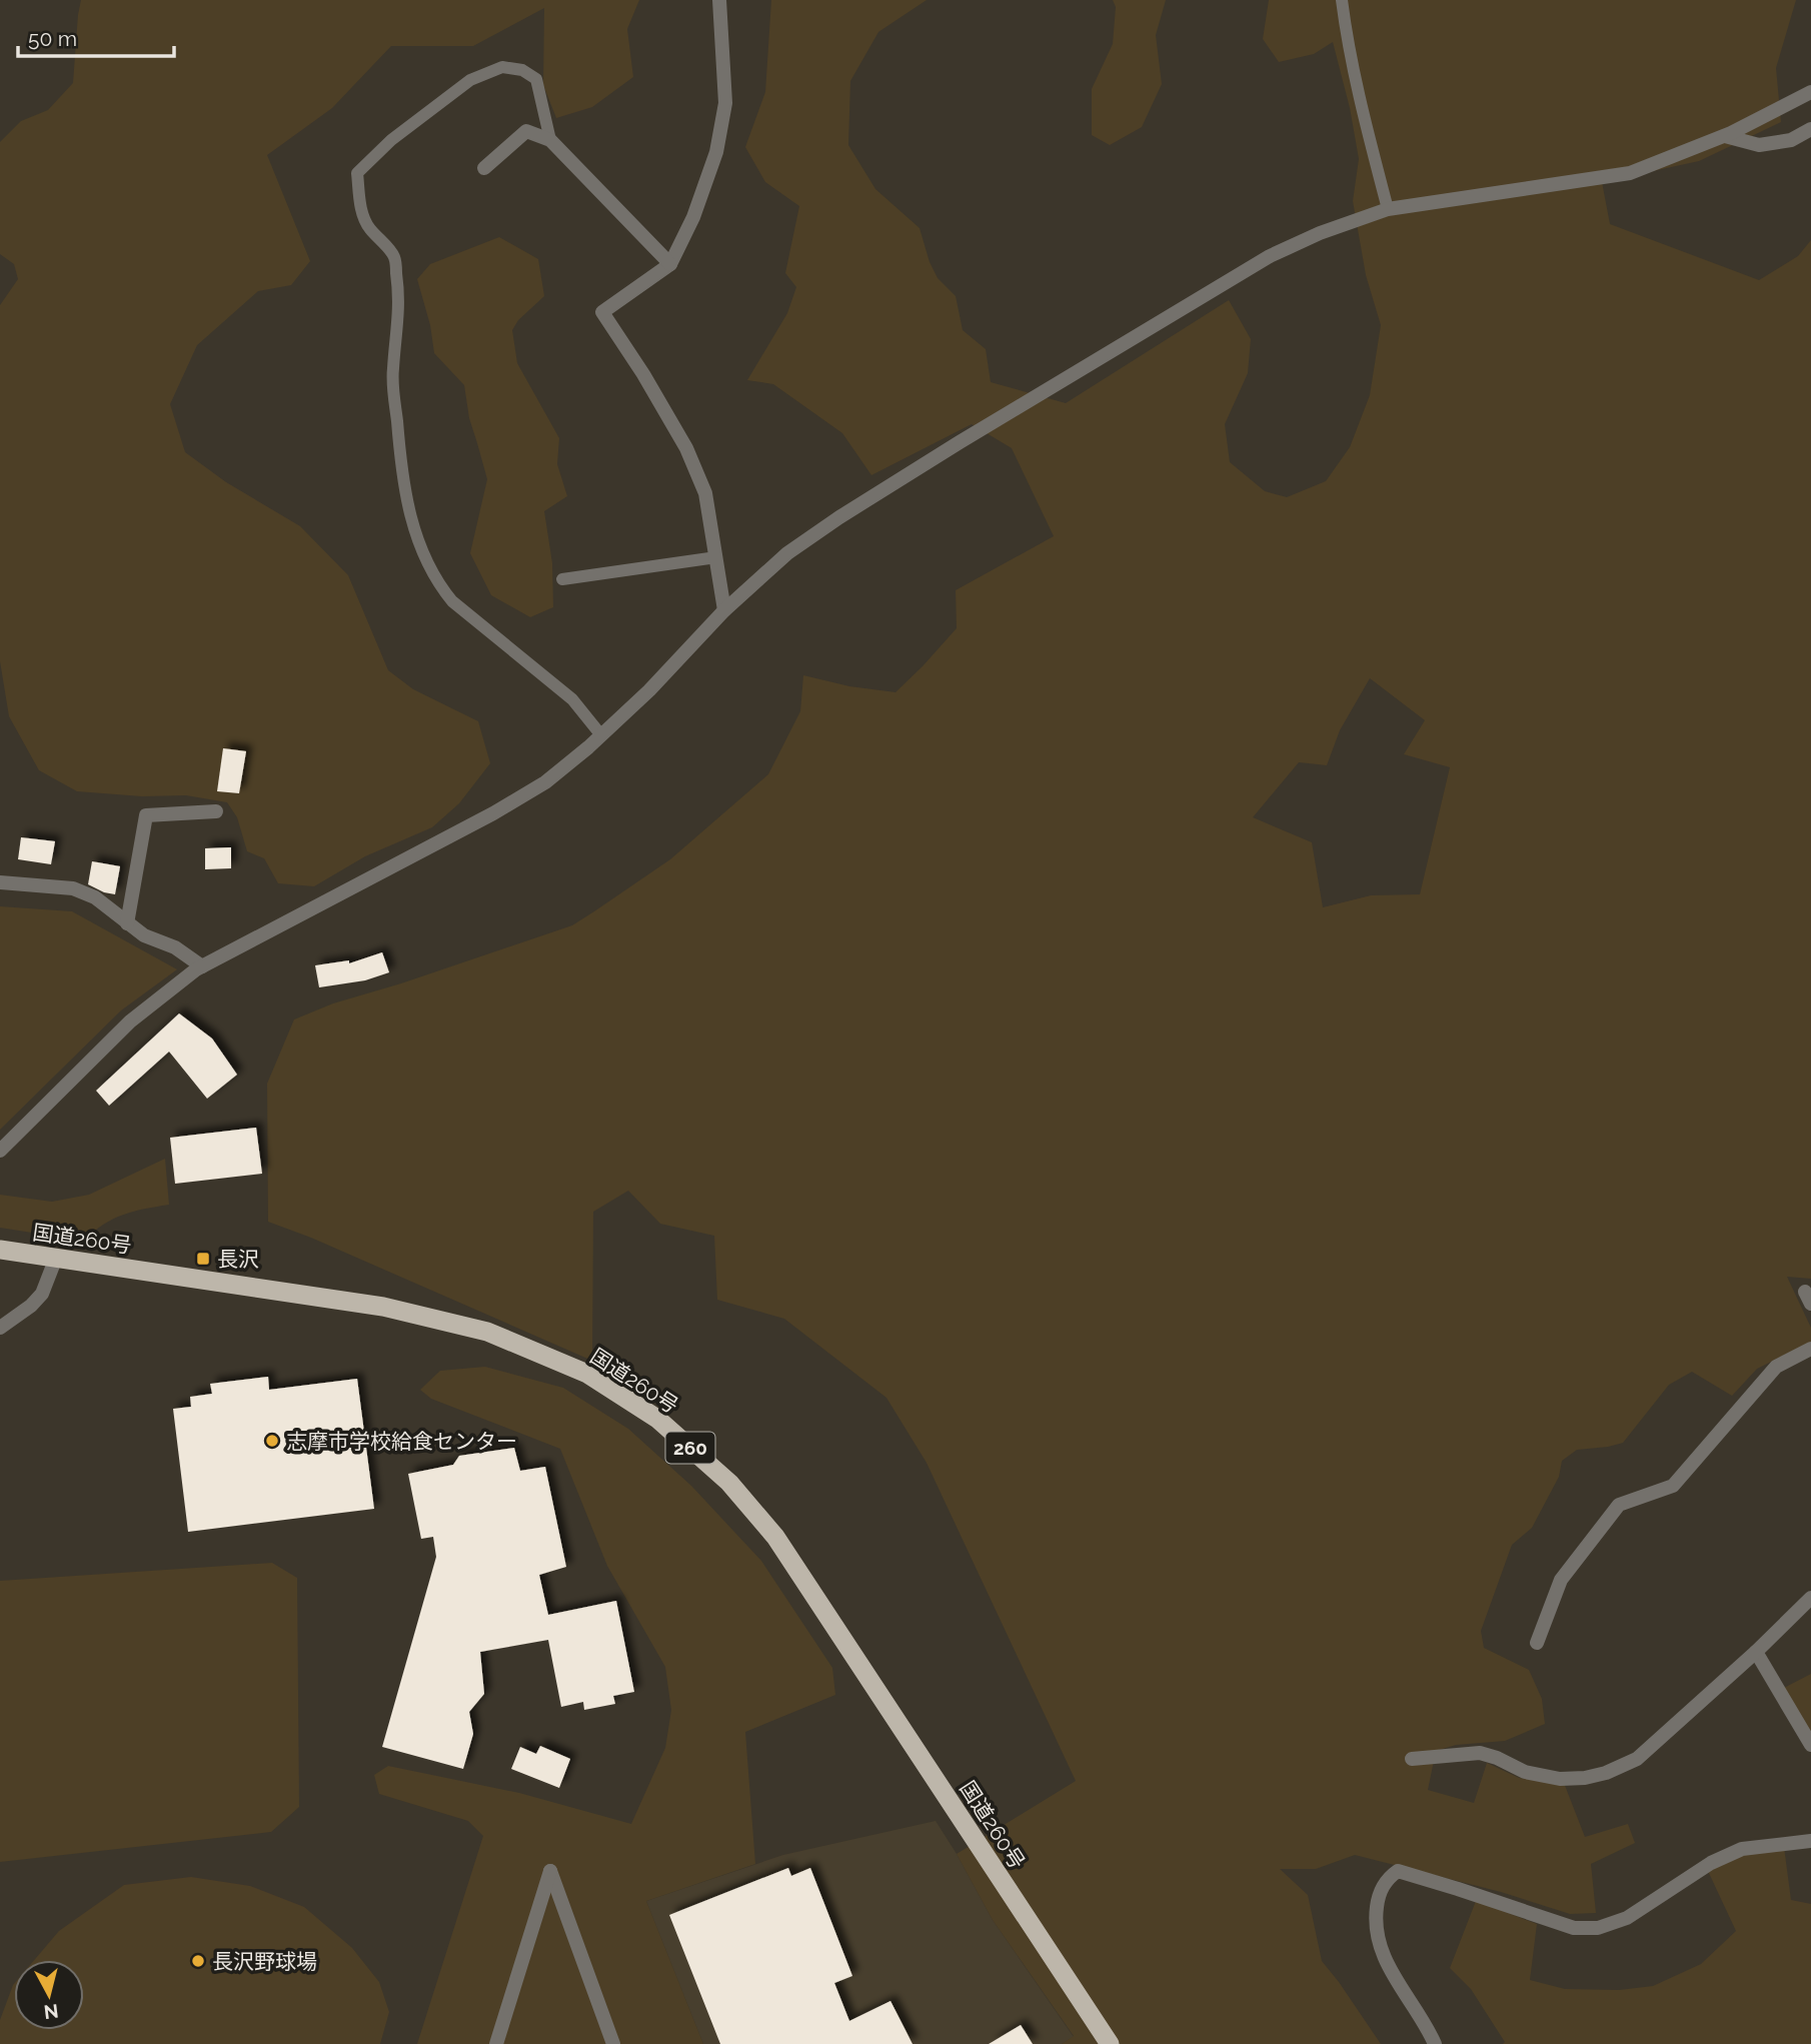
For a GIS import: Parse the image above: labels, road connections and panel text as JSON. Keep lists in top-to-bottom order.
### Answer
{
  "streets": {
    "highway": ["国道260号", "260"]
  },
  "places": {
    "transit": ["長沢"],
    "other": ["志摩市学校給食センター", "長沢野球場"]
  },
  "scale_bar": "50 m",
  "north": "bottom"
}
